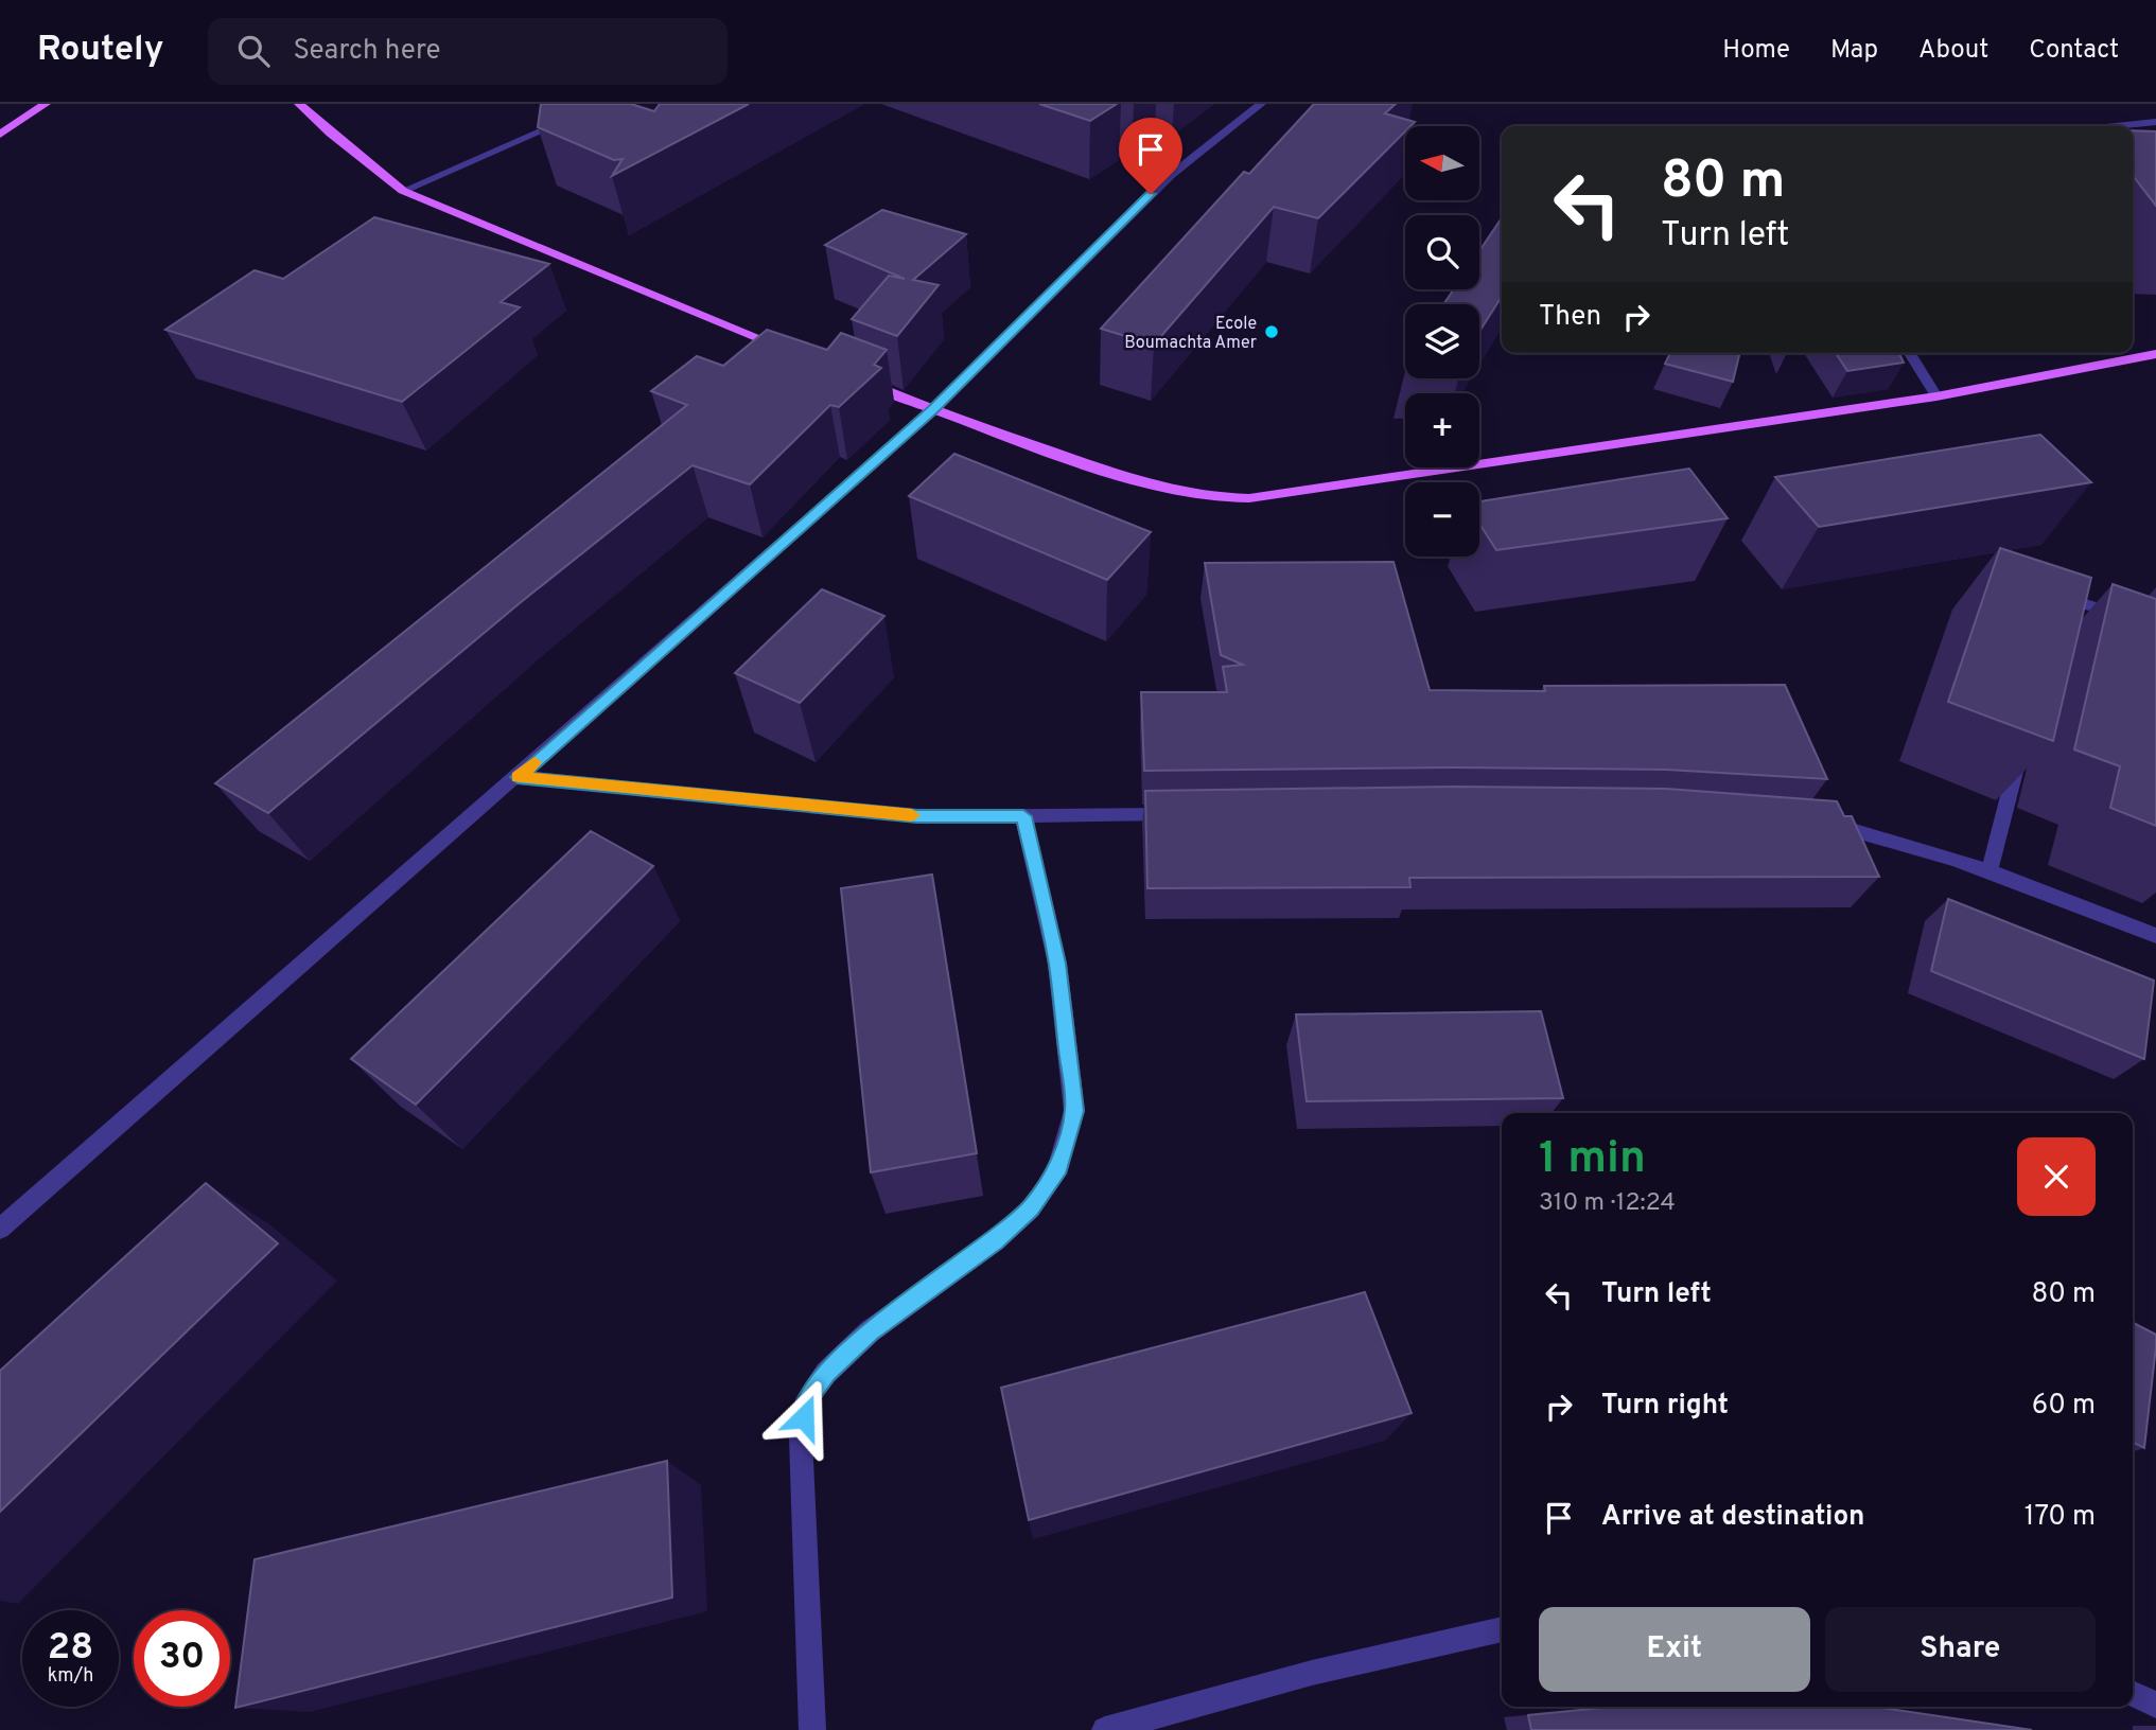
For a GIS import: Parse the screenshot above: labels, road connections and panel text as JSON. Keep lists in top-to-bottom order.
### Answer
{
  "places": ["Ecole Boumachta Amer"],
  "north": "left",
  "page": {
    "header": "Routely",
    "search": "Search here",
    "nav": [
      "Home",
      "Map",
      "About",
      "Contact"
    ],
    "map_buttons": ["+", "−"],
    "turn": ["80 m", "Turn left"],
    "then": "Then",
    "heading": ["1 min", "310 m · 12:24"],
    "list": [
      {
        "name": "Turn left",
        "value": "80 m"
      },
      {
        "name": "Turn right",
        "value": "60 m"
      },
      {
        "name": "Arrive at destination",
        "value": "170 m"
      }
    ],
    "buttons": ["Exit", "Share"],
    "speed": "28 km/h",
    "limit": "30"
  }
}
